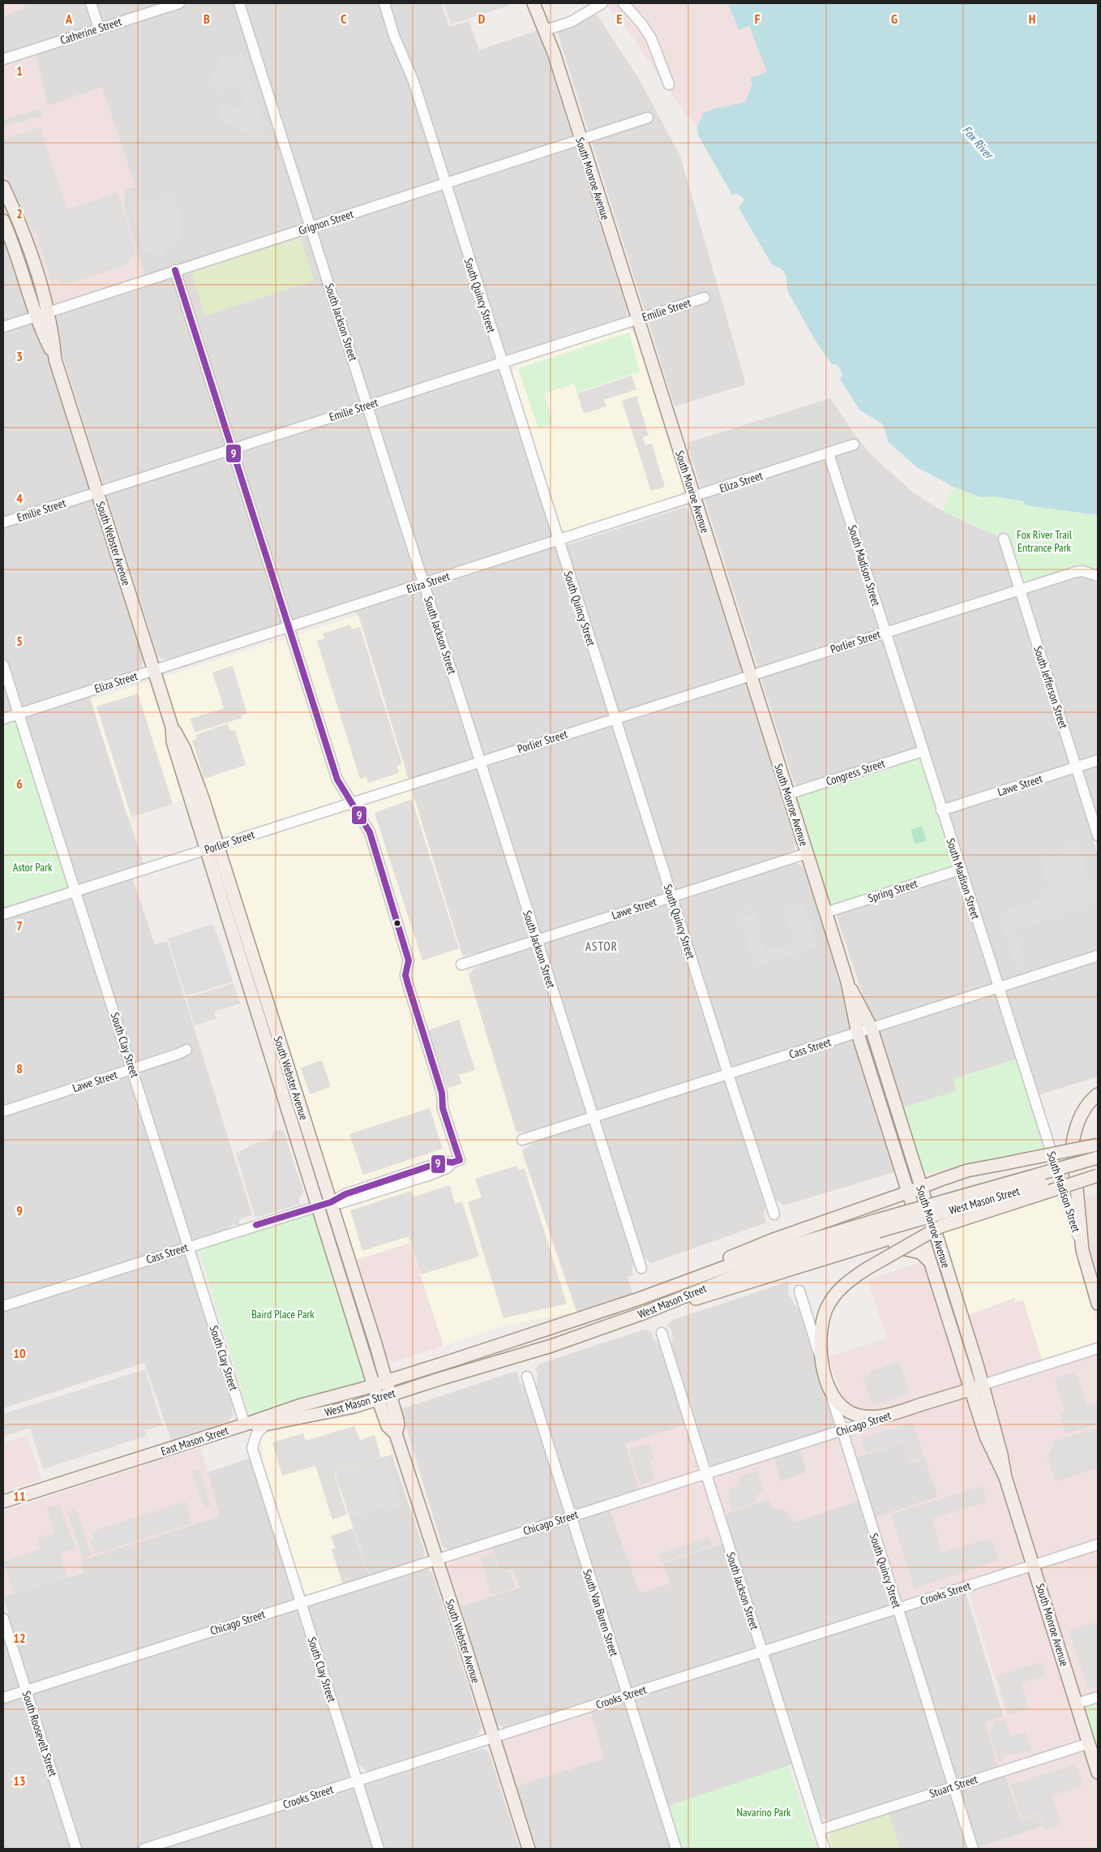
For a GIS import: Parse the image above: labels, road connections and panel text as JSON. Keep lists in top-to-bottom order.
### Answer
{
  "streets": {
    "main road": [
      "South Monroe Avenue",
      "South Quincy Street",
      "South Webster Avenue",
      "South Madison Street",
      "West Mason Street",
      "Chicago Street",
      "East Mason Street"
    ],
    "street": [
      "Catherine Street",
      "Grignon Street",
      "Emilie Street",
      "South Jackson Street",
      "Eliza Street",
      "Porlier Street",
      "South Jefferson Street",
      "Congress Street",
      "Lawe Street",
      "Spring Street",
      "South Clay Street",
      "Cass Street",
      "Crooks Street",
      "South Van Buren Street",
      "South Roosevelt Street",
      "Stuart Street"
    ]
  },
  "crossings": [
    ["South Monroe Avenue", "Grignon Street"],
    ["South Monroe Avenue", "Emilie Street"],
    ["South Monroe Avenue", "Eliza Street"],
    ["South Monroe Avenue", "Porlier Street"],
    ["South Monroe Avenue", "Congress Street"],
    ["South Monroe Avenue", "Lawe Street"],
    ["South Monroe Avenue", "Spring Street"],
    ["South Monroe Avenue", "Cass Street"],
    ["South Monroe Avenue", "Chicago Street"],
    ["South Monroe Avenue", "Crooks Street"],
    ["South Monroe Avenue", "Stuart Street"],
    ["Grignon Street", "South Quincy Street"],
    ["Grignon Street", "South Jackson Street"],
    ["Grignon Street", "South Webster Avenue"],
    ["South Quincy Street", "Emilie Street"],
    ["South Quincy Street", "Eliza Street"],
    ["South Quincy Street", "Porlier Street"],
    ["South Quincy Street", "Lawe Street"],
    ["South Quincy Street", "Cass Street"],
    ["South Quincy Street", "Chicago Street"],
    ["South Quincy Street", "Crooks Street"],
    ["South Quincy Street", "Stuart Street"],
    ["Emilie Street", "South Jackson Street"],
    ["Emilie Street", "South Webster Avenue"],
    ["South Jackson Street", "Eliza Street"],
    ["South Jackson Street", "Porlier Street"],
    ["South Jackson Street", "Lawe Street"],
    ["South Jackson Street", "Cass Street"],
    ["South Jackson Street", "Chicago Street"],
    ["South Jackson Street", "Crooks Street"],
    ["South Jackson Street", "Stuart Street"],
    ["Eliza Street", "South Webster Avenue"],
    ["Eliza Street", "South Madison Street"],
    ["Eliza Street", "South Clay Street"],
    ["South Webster Avenue", "Porlier Street"],
    ["South Webster Avenue", "Cass Street"],
    ["South Webster Avenue", "West Mason Street"],
    ["South Webster Avenue", "Chicago Street"],
    ["South Webster Avenue", "East Mason Street"],
    ["South Webster Avenue", "Crooks Street"],
    ["South Madison Street", "Porlier Street"],
    ["South Madison Street", "Congress Street"],
    ["South Madison Street", "Lawe Street"],
    ["South Madison Street", "Spring Street"],
    ["South Madison Street", "Cass Street"],
    ["Porlier Street", "South Jefferson Street"],
    ["Porlier Street", "South Clay Street"],
    ["Porlier Street", "Cass Street"],
    ["South Jefferson Street", "Lawe Street"],
    ["Lawe Street", "South Clay Street"],
    ["South Clay Street", "Cass Street"],
    ["South Clay Street", "West Mason Street"],
    ["South Clay Street", "Chicago Street"],
    ["South Clay Street", "East Mason Street"],
    ["South Clay Street", "Crooks Street"],
    ["West Mason Street", "East Mason Street"],
    ["Chicago Street", "South Van Buren Street"],
    ["Chicago Street", "South Roosevelt Street"],
    ["Crooks Street", "South Van Buren Street"]
  ],
  "districts": ["ASTOR"],
  "water": ["Fox River"],
  "parks": [
    "Fox River Trail Entrance Park",
    "Astor Park",
    "Baird Place Park",
    "Navarino Park"
  ],
  "lines": ["transit line 9"],
  "grid": {
    "columns": [
      "A",
      "B",
      "C",
      "D",
      "E",
      "F",
      "G",
      "H"
    ],
    "rows": [
      "1",
      "2",
      "3",
      "4",
      "5",
      "6",
      "7",
      "8",
      "9",
      "10",
      "11",
      "12",
      "13"
    ]
  }
}
